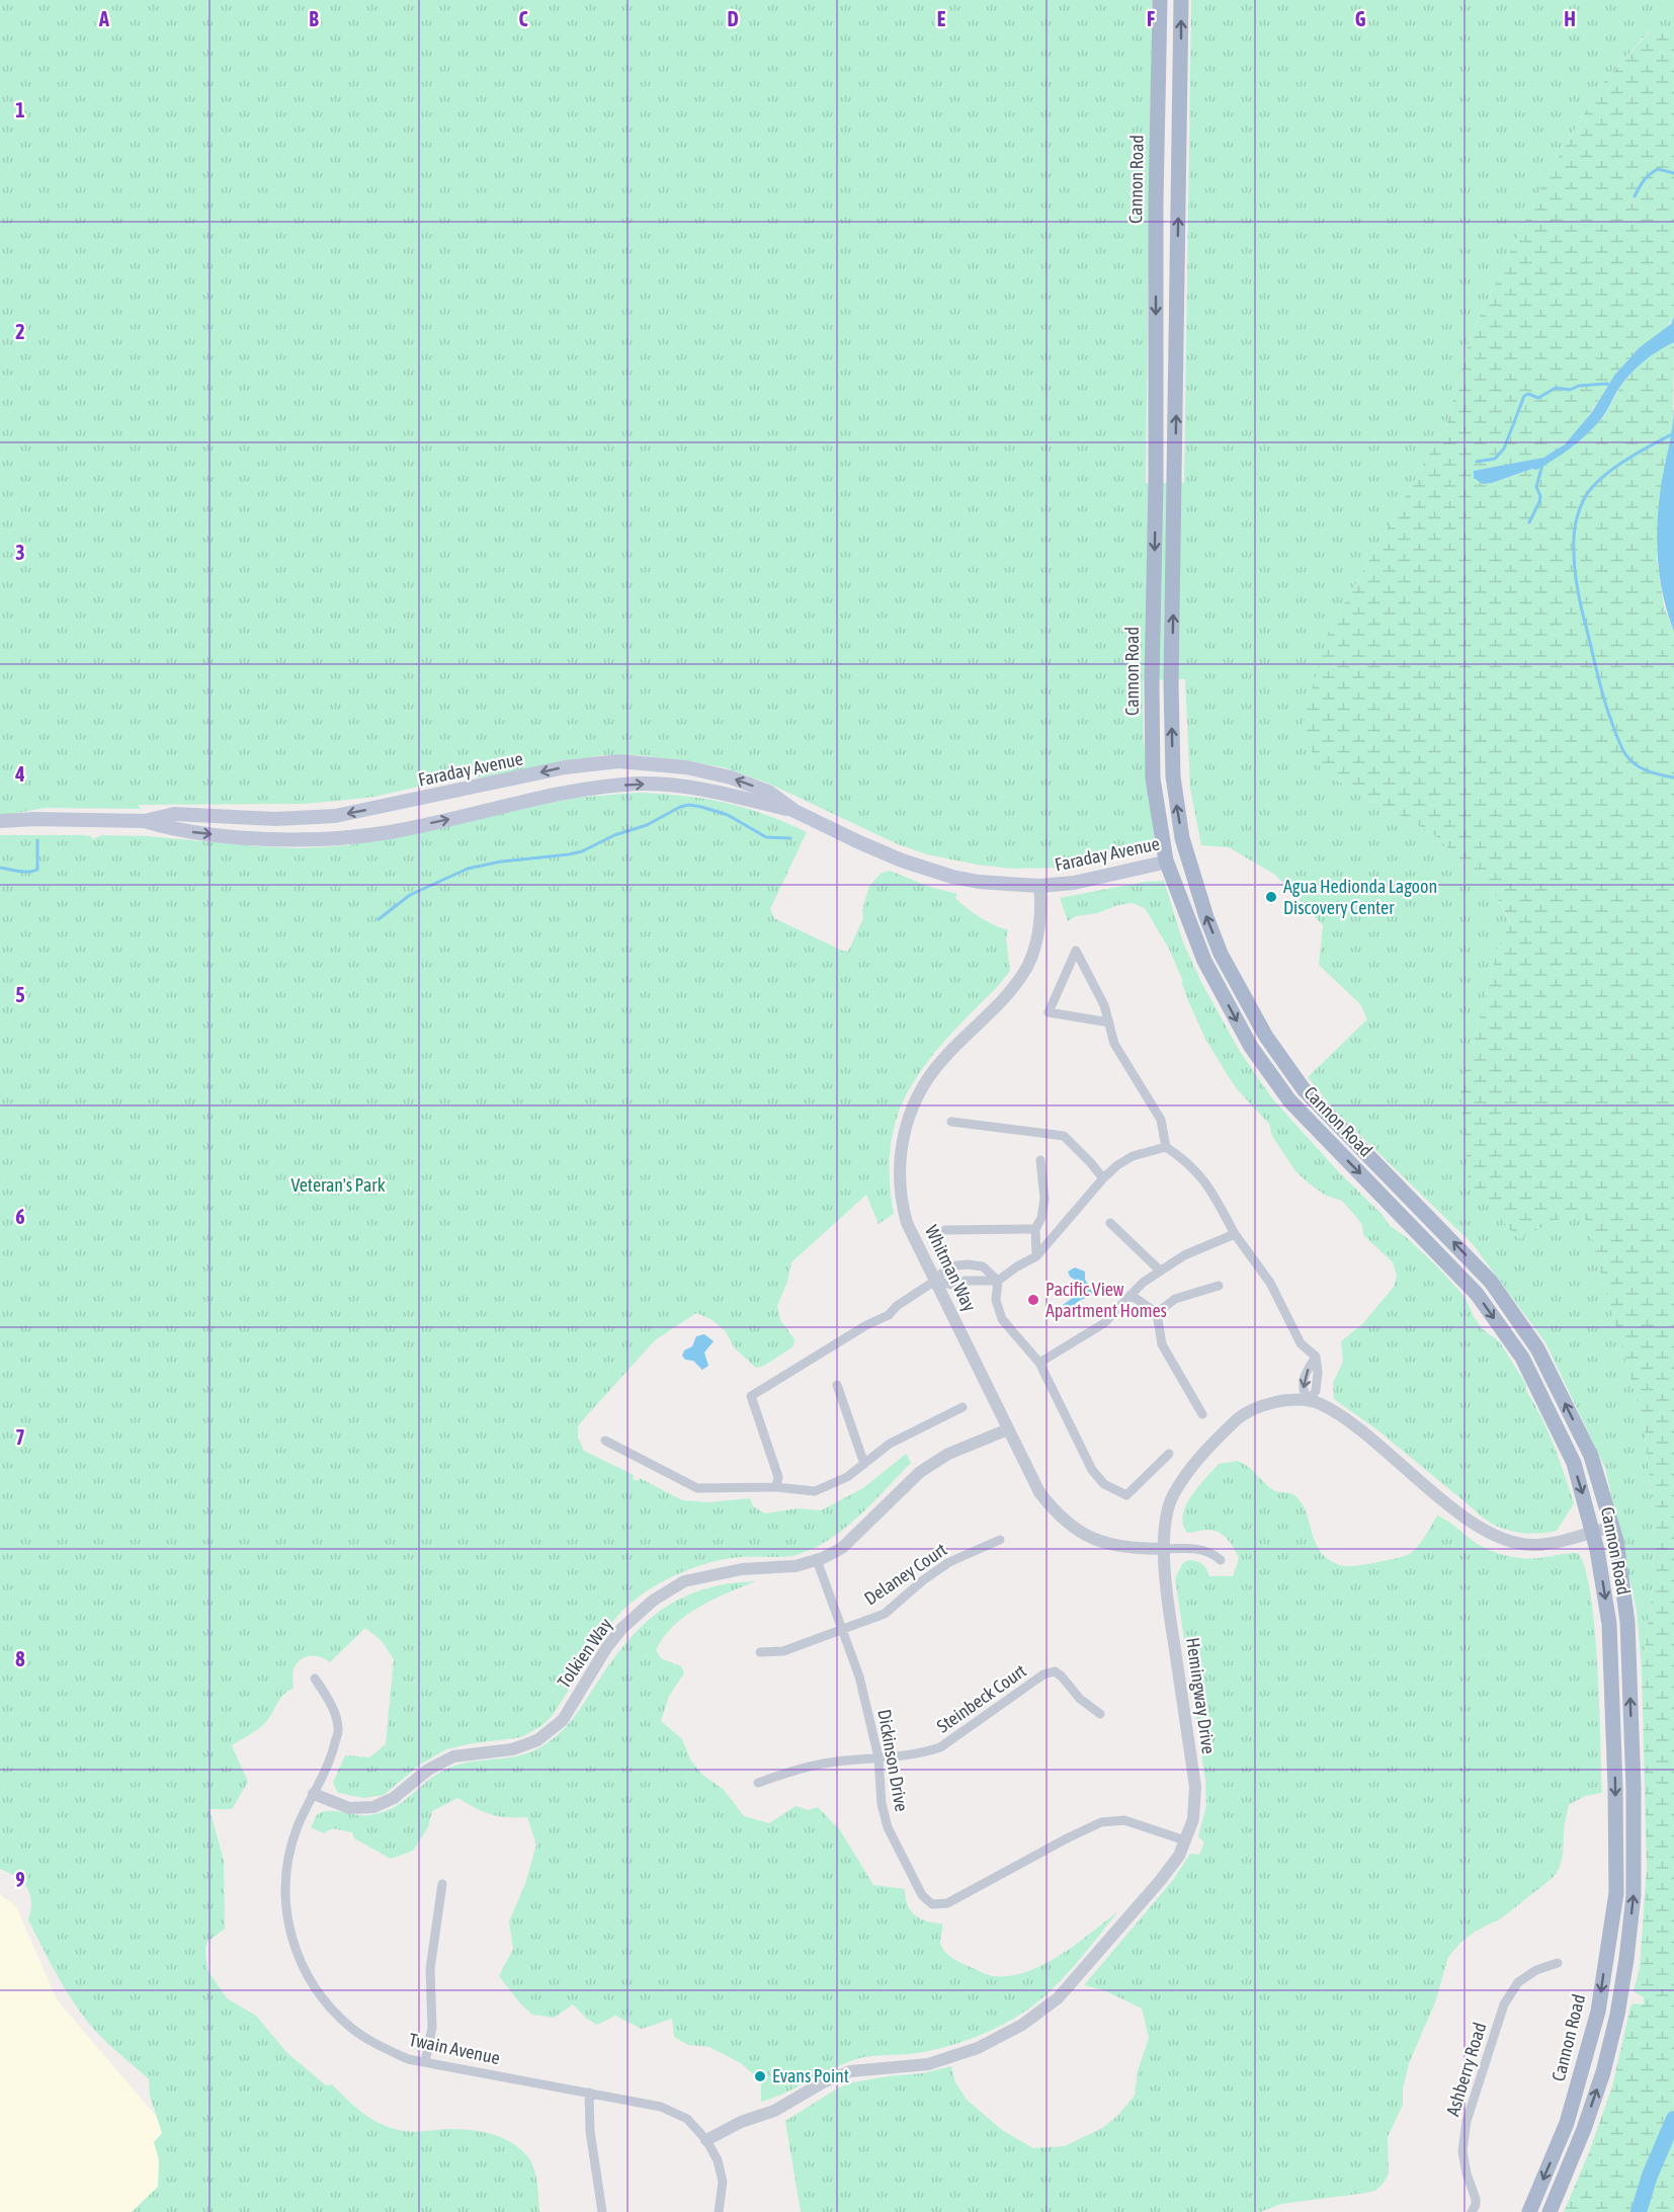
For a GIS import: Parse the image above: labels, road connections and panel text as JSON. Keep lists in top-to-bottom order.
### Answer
{
  "streets": {
    "main road": ["Cannon Road", "Faraday Avenue"],
    "street": [
      "Whitman Way",
      "Delaney Court",
      "Tolkien Way",
      "Hemingway Drive",
      "Steinbeck Court",
      "Dickinson Drive",
      "Twain Avenue",
      "Ashberry Road"
    ]
  },
  "crossings": [
    ["Cannon Road", "Faraday Avenue"],
    ["Cannon Road", "Hemingway Drive"],
    ["Faraday Avenue", "Whitman Way"],
    ["Whitman Way", "Tolkien Way"],
    ["Whitman Way", "Hemingway Drive"],
    ["Delaney Court", "Dickinson Drive"],
    ["Tolkien Way", "Dickinson Drive"],
    ["Tolkien Way", "Twain Avenue"],
    ["Hemingway Drive", "Dickinson Drive"],
    ["Hemingway Drive", "Twain Avenue"],
    ["Steinbeck Court", "Dickinson Drive"]
  ],
  "parks": ["Veteran's Park"],
  "places": ["Agua Hedionda Lagoon Discovery Center", "Pacific View Apartment Homes", "Evans Point"],
  "grid": {
    "columns": [
      "A",
      "B",
      "C",
      "D",
      "E",
      "F",
      "G",
      "H"
    ],
    "rows": [
      "1",
      "2",
      "3",
      "4",
      "5",
      "6",
      "7",
      "8",
      "9"
    ]
  }
}
